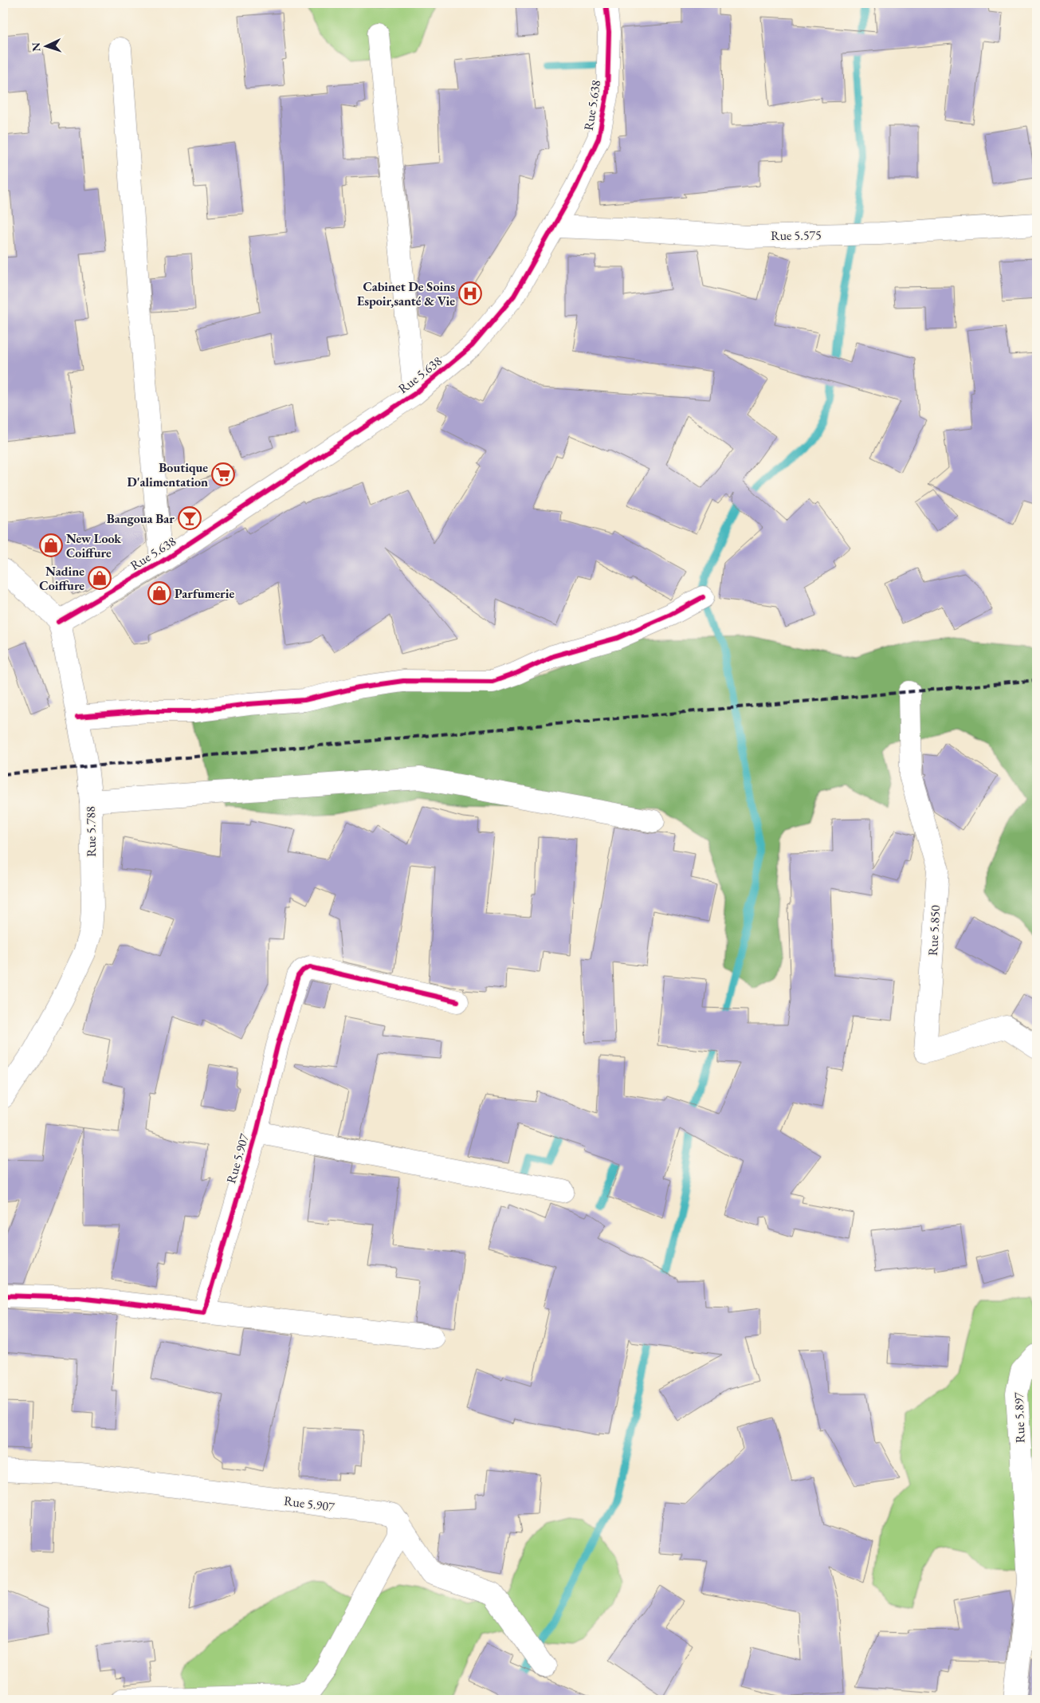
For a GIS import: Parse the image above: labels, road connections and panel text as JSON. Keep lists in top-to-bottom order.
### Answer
{
  "streets": {
    "street": [
      "Rue 5.638",
      "Rue 5.575",
      "Rue 5.788",
      "Rue 5.850",
      "Rue 5.907",
      "Rue 5.897"
    ]
  },
  "crossings": [
    ["Rue 5.638", "Rue 5.575"],
    ["Rue 5.638", "Rue 5.788"]
  ],
  "places": {
    "hospital": ["Cabinet De Soins Espoir,santé & Vie"],
    "supermarket": ["Boutique D'alimentation"],
    "bar": ["Bangoua Bar"],
    "shop": ["New Look Coiffure", "Nadine Coiffure", "Parfumerie"]
  },
  "north": "left"
}
